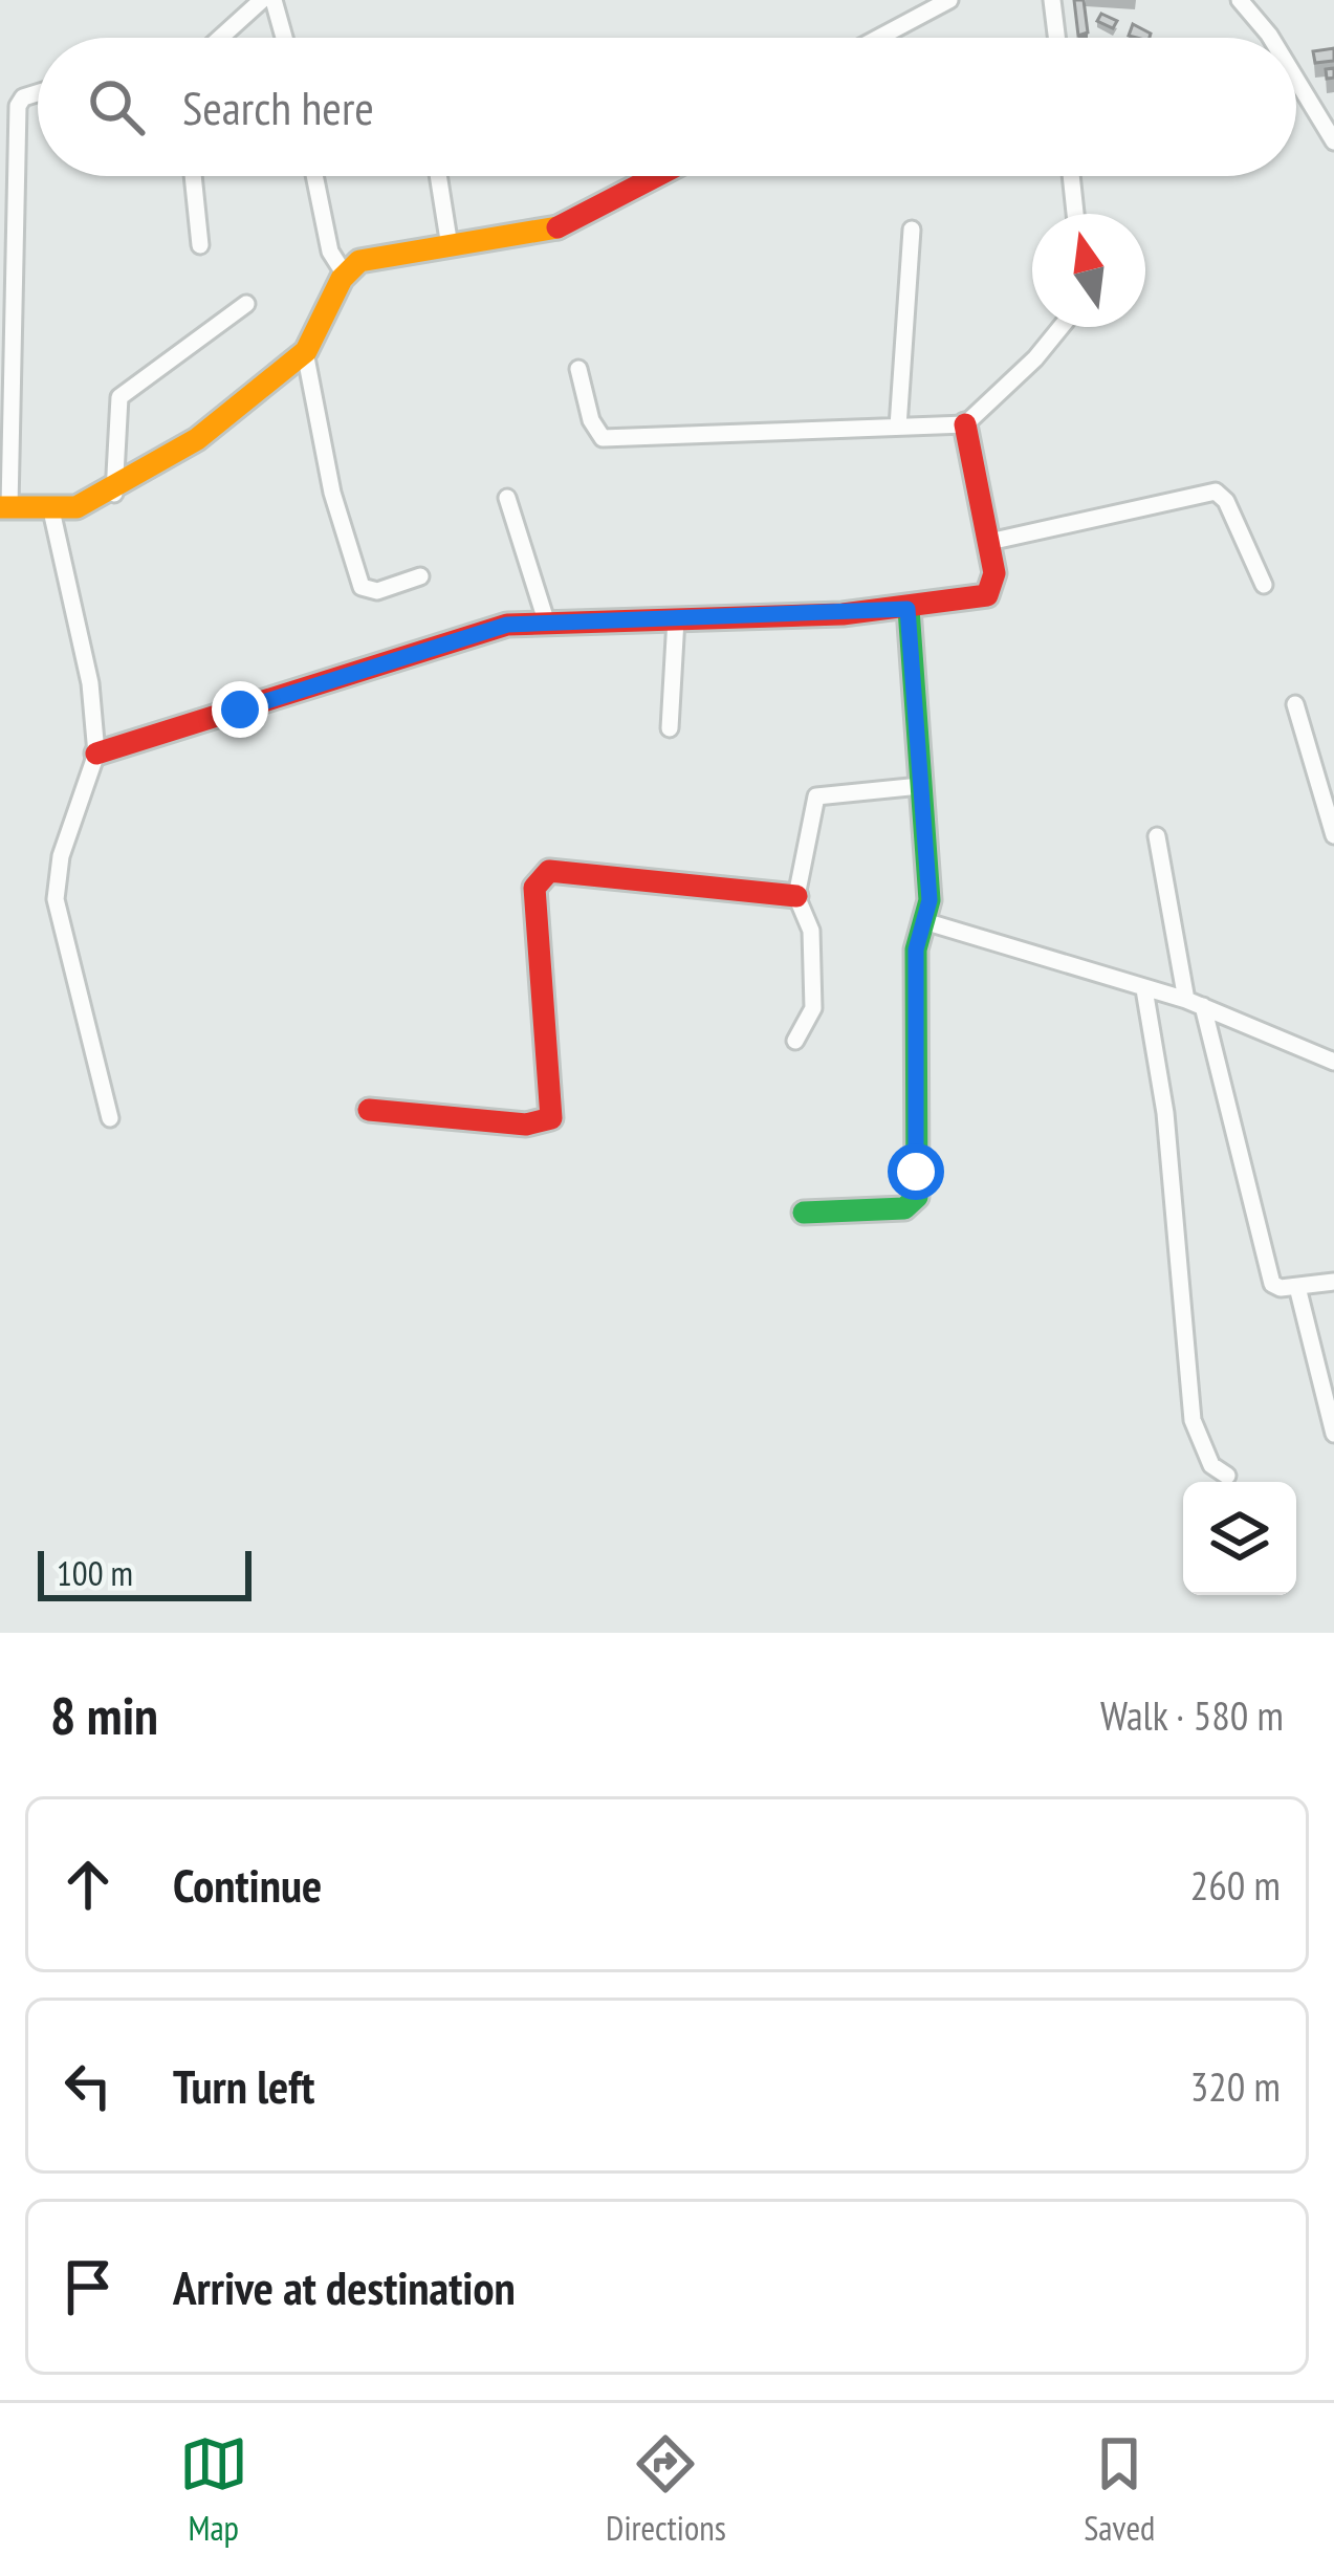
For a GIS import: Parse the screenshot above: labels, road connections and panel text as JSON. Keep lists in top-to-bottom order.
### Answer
{
  "scale_bar": "100 m",
  "north": "top",
  "page": {
    "search": "Search here",
    "scale": "100 m",
    "heading": ["8 min", "Walk · 580 m"],
    "list": [
      ["Continue", "260 m"],
      ["Turn left", "320 m"],
      "Arrive at destination"
    ],
    "nav": ["Map", "Directions", "Saved"]
  }
}
